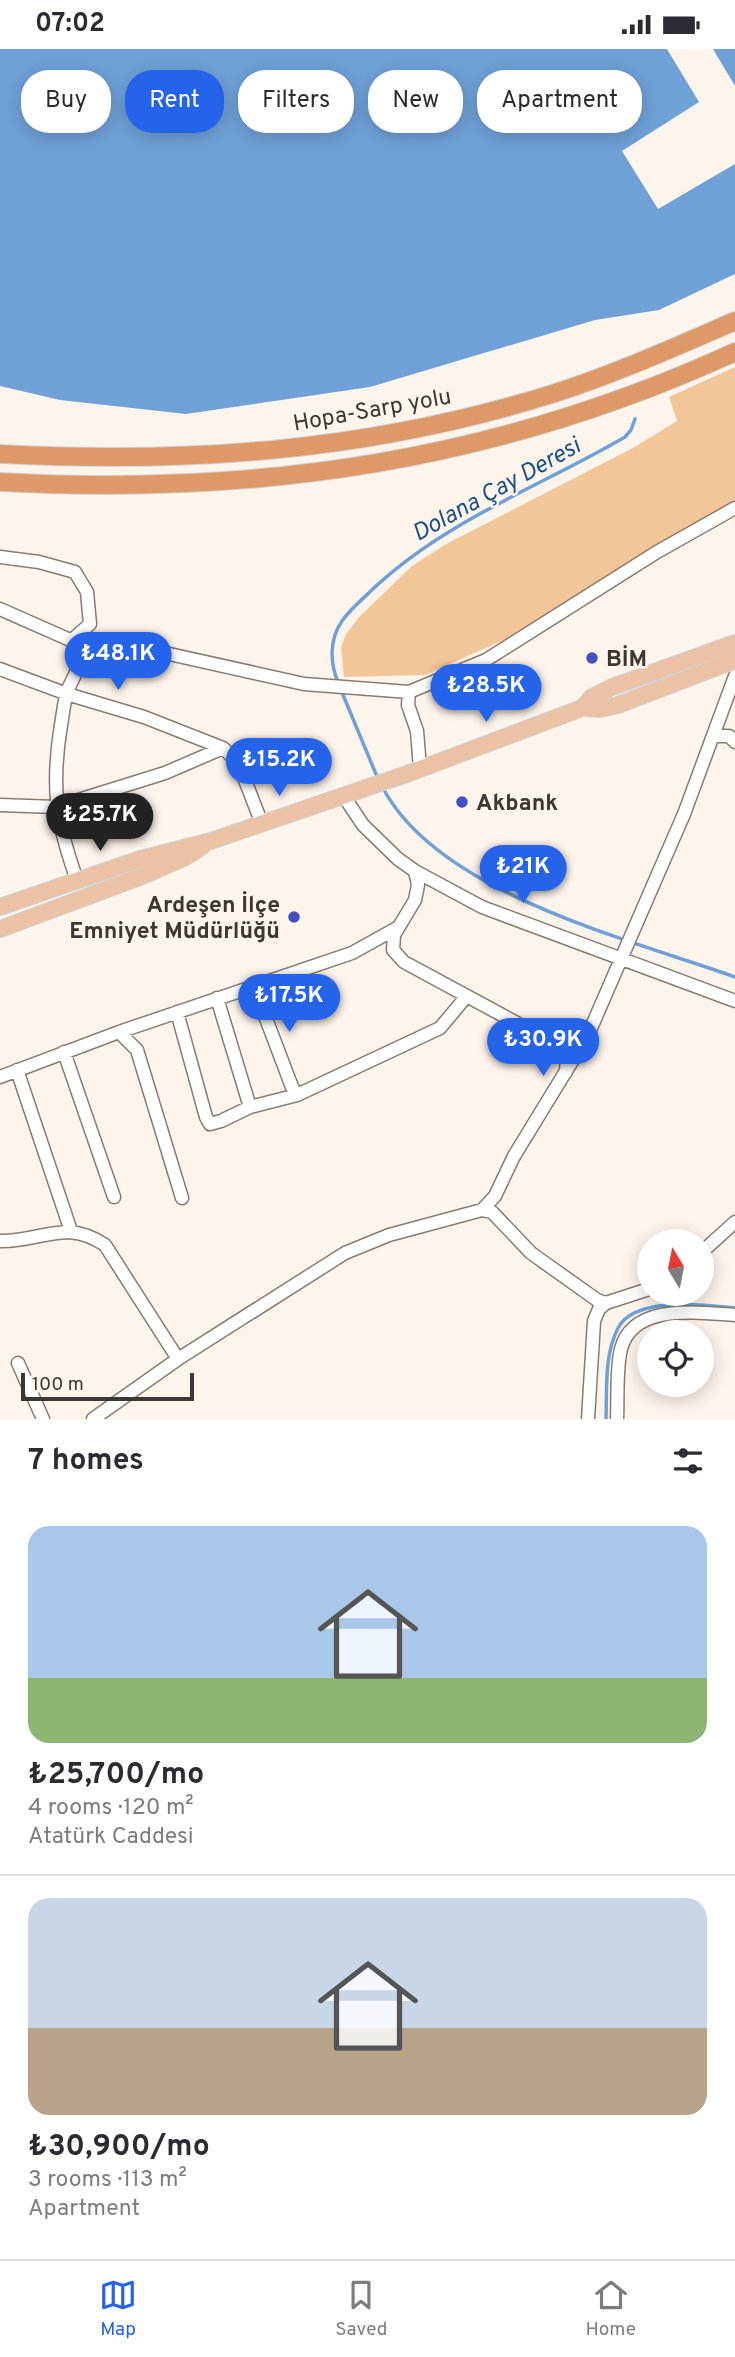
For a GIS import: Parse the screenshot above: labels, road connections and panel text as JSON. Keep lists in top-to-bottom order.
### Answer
{
  "streets": {
    "highway": ["Hopa-Sarp yolu"]
  },
  "water": ["Dolana Çay Deresi"],
  "places": ["BİM", "Akbank", "Ardeşen İlçe Emniyet Müdürlüğü"],
  "scale_bar": "100 m",
  "north": "top",
  "page": {
    "status": "07:02",
    "chip": [
      "Buy",
      "Rent",
      "Filters",
      "New",
      "Apartment"
    ],
    "price": [
      "₺48.1K",
      "₺28.5K",
      "₺15.2K",
      "₺25.7K",
      "₺21K",
      "₺17.5K",
      "₺30.9K"
    ],
    "scale": "100 m",
    "heading": "7 homes",
    "list": [
      {
        "name": "₺25,700/mo",
        "note": "4 rooms · 120 m² · Atatürk Caddesi"
      },
      {
        "name": "₺30,900/mo",
        "note": "3 rooms · 113 m² · Apartment"
      }
    ],
    "tabs": ["Map", "Saved", "Home"]
  }
}
